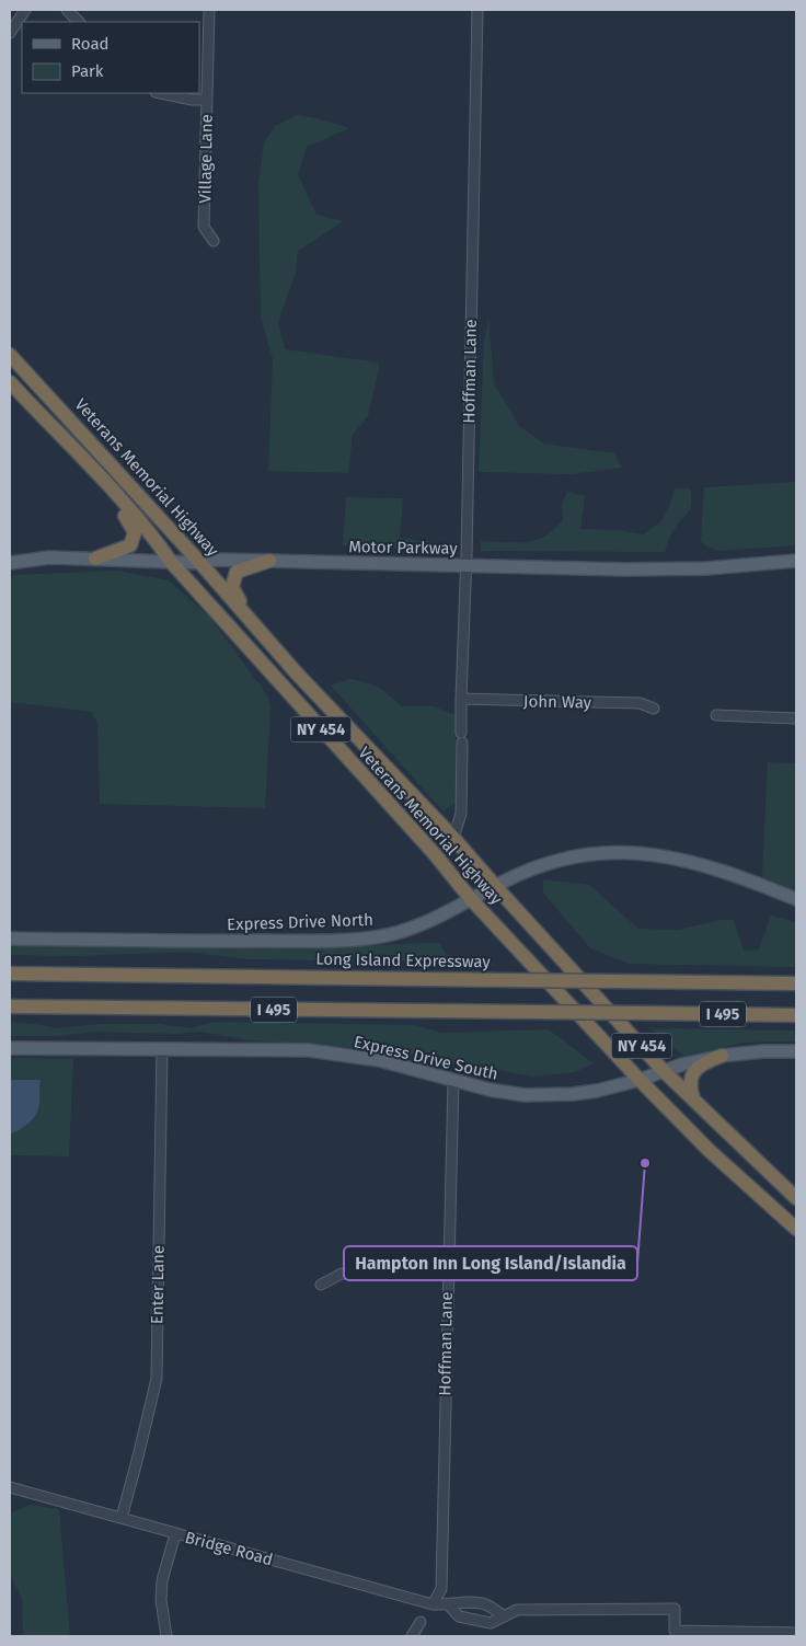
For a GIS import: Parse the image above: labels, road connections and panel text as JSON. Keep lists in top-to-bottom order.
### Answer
{
  "streets": {
    "highway": [
      "Veterans Memorial Highway",
      "NY 454",
      "Long Island Expressway",
      "I 495"
    ],
    "main road": ["Motor Parkway", "Express Drive North", "Express Drive South"],
    "street": [
      "Village Lane",
      "Hoffman Lane",
      "John Way",
      "Enter Lane",
      "Bridge Road"
    ]
  },
  "crossings": [
    ["Hoffman Lane", "Veterans Memorial Highway"],
    ["Hoffman Lane", "Motor Parkway"],
    ["Hoffman Lane", "John Way"],
    ["Hoffman Lane", "Express Drive South"],
    ["Hoffman Lane", "Bridge Road"],
    ["Veterans Memorial Highway", "Motor Parkway"],
    ["Veterans Memorial Highway", "Express Drive North"],
    ["Veterans Memorial Highway", "Express Drive South"],
    ["Express Drive South", "Enter Lane"],
    ["Enter Lane", "Bridge Road"]
  ],
  "places": ["Hampton Inn Long Island/Islandia"],
  "legend": ["Road", "Park"]
}
